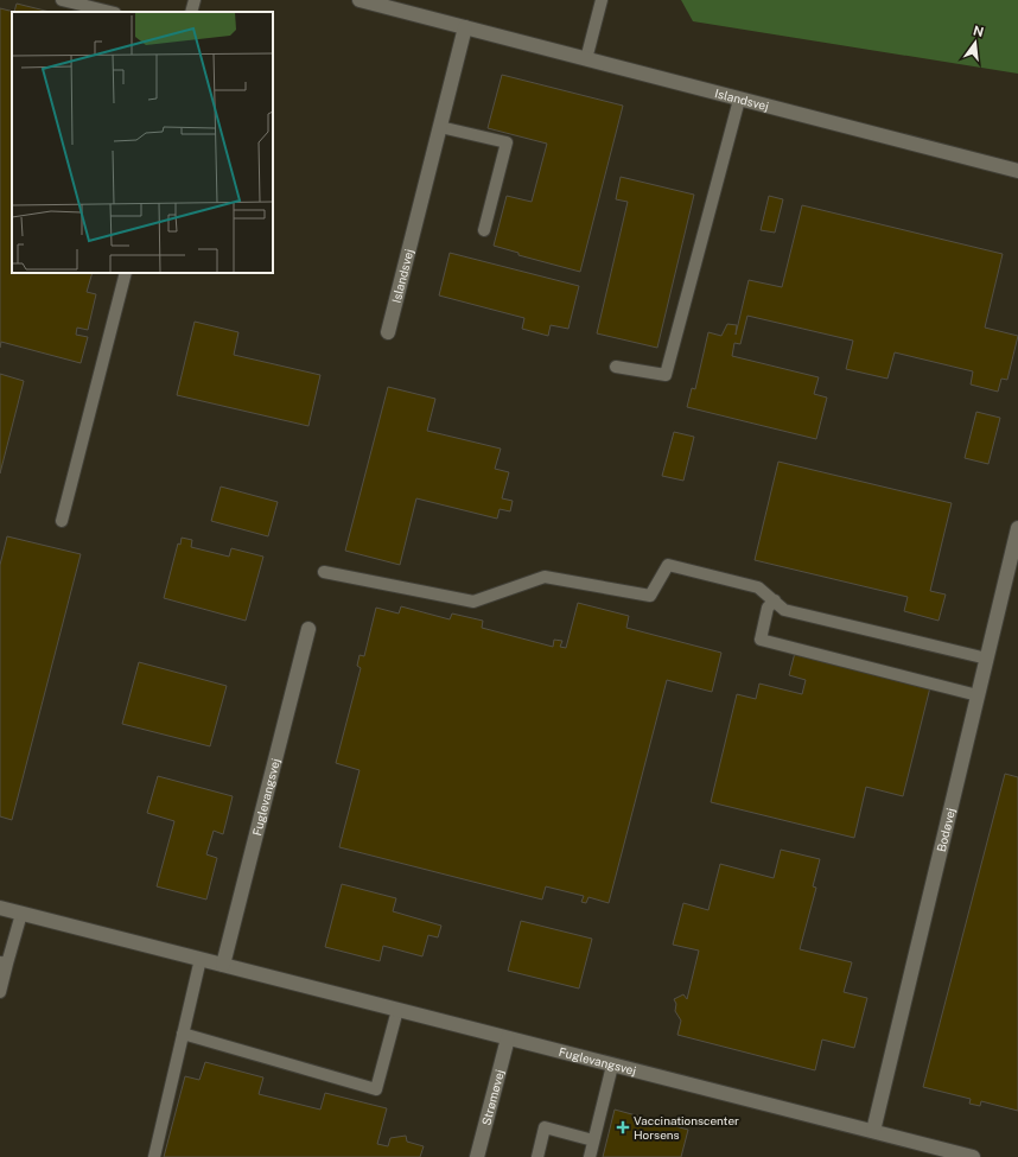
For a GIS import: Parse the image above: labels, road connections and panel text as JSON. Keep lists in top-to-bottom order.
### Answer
{
  "streets": {
    "street": [
      "Islandsvej",
      "Fuglevangsvej",
      "Bodøvej",
      "Strømøvej"
    ]
  },
  "crossings": [
    ["Fuglevangsvej", "Bodøvej"],
    ["Fuglevangsvej", "Strømøvej"]
  ],
  "places": {
    "health": ["Vaccinationscenter Horsens"]
  },
  "north": "top"
}
